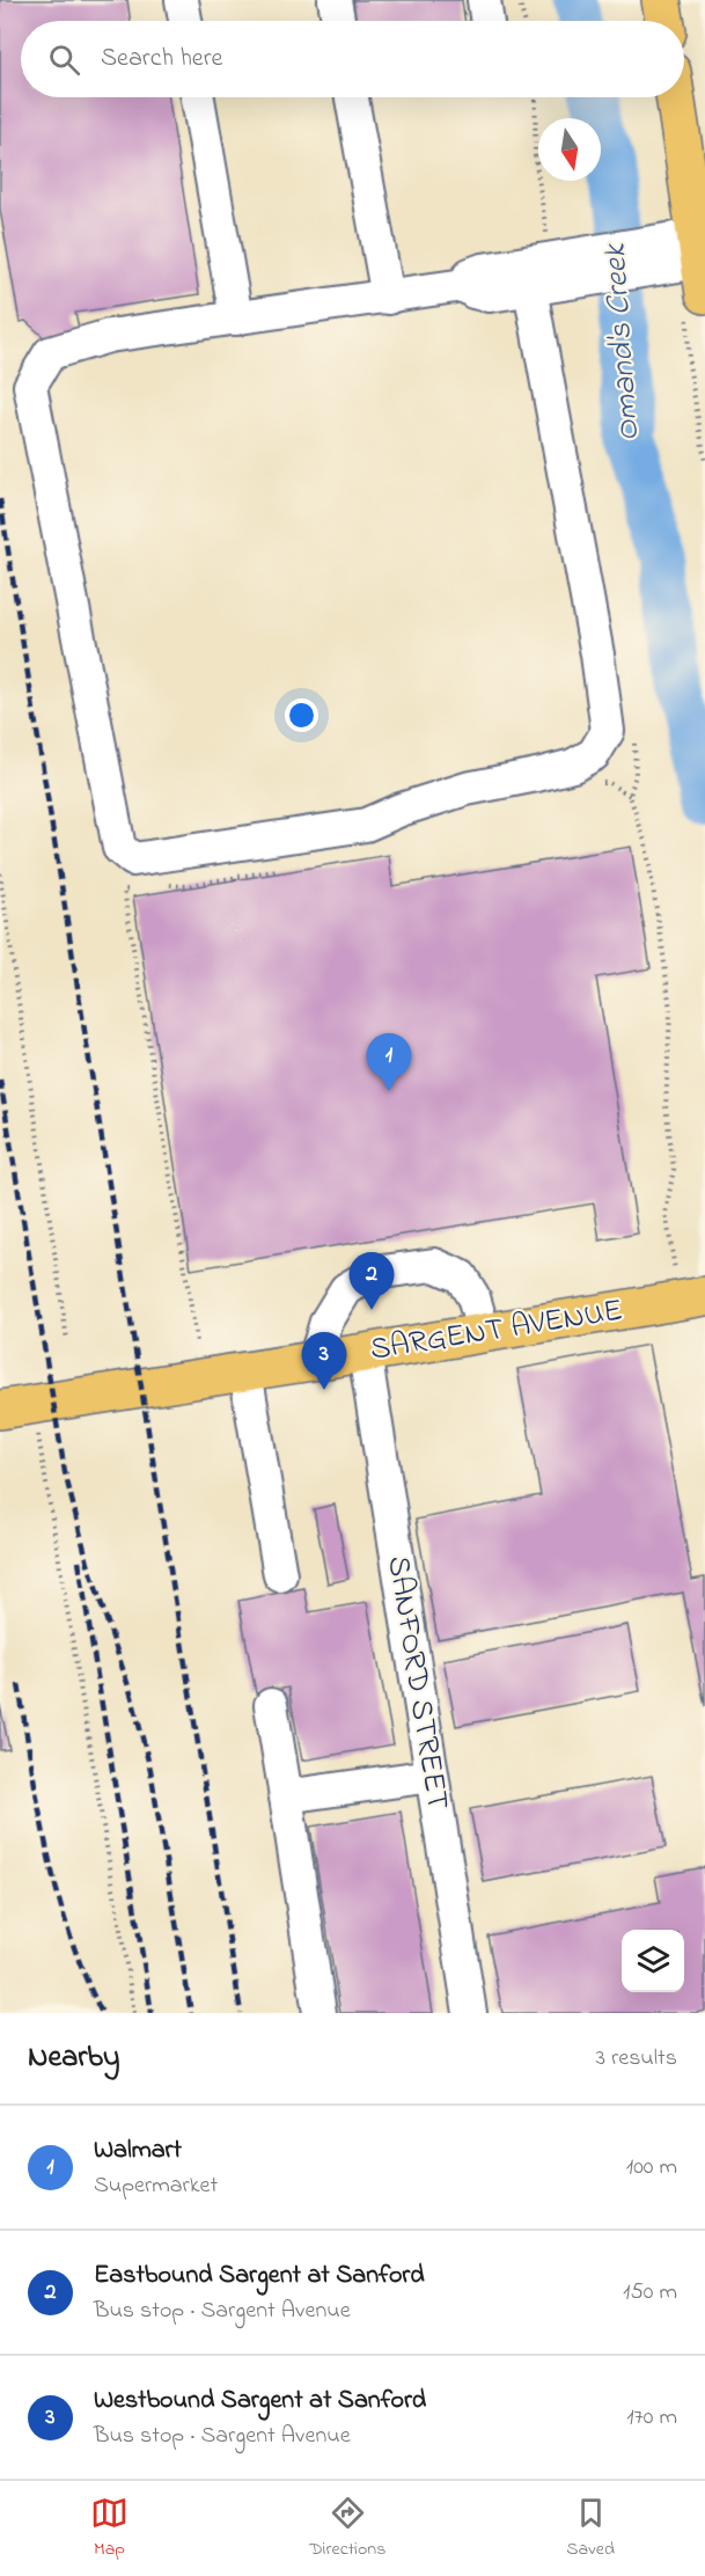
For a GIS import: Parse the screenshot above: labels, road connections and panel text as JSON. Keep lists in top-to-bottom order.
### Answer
{
  "streets": {
    "main road": ["SARGENT AVENUE"],
    "street": ["SANFORD STREET"]
  },
  "crossings": [
    ["SARGENT AVENUE", "SANFORD STREET"]
  ],
  "water": ["Omand's Creek"],
  "north": "bottom",
  "page": {
    "search": "Search here",
    "pins": ["1", "2", "3"],
    "heading": ["Nearby", "3 results"],
    "list": [
      {
        "mark": "1",
        "name": "Walmart",
        "note": "Supermarket",
        "value": "100 m"
      },
      {
        "mark": "2",
        "name": "Eastbound Sargent at Sanford",
        "note": "Bus stop · Sargent Avenue",
        "value": "150 m"
      },
      {
        "mark": "3",
        "name": "Westbound Sargent at Sanford",
        "note": "Bus stop · Sargent Avenue",
        "value": "170 m"
      }
    ],
    "nav": ["Map", "Directions", "Saved"]
  }
}
